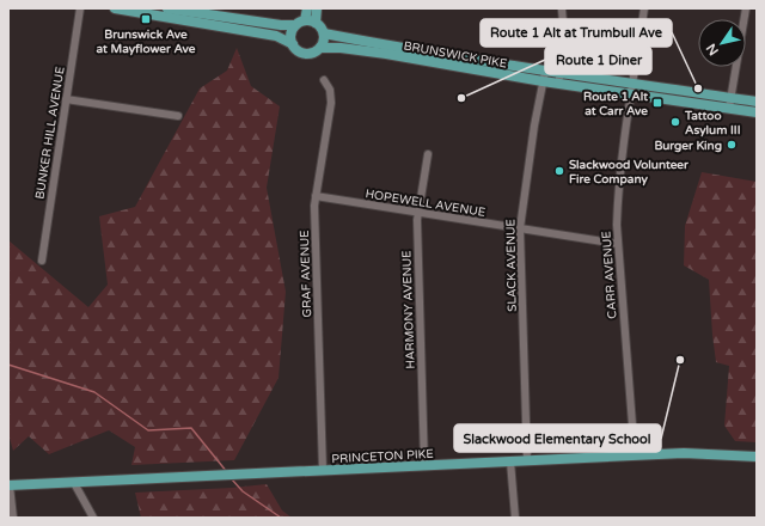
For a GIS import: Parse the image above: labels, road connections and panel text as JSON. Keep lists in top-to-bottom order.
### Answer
{
  "streets": {
    "main road": ["BRUNSWICK PIKE", "PRINCETON PIKE"],
    "street": [
      "BUNKER HILL AVENUE",
      "HOPEWELL AVENUE",
      "SLACK AVENUE",
      "GRAF AVENUE",
      "CARR AVENUE",
      "HARMONY AVENUE"
    ]
  },
  "crossings": [
    ["BRUNSWICK PIKE", "SLACK AVENUE"],
    ["BRUNSWICK PIKE", "CARR AVENUE"],
    ["HOPEWELL AVENUE", "SLACK AVENUE"],
    ["HOPEWELL AVENUE", "GRAF AVENUE"],
    ["HOPEWELL AVENUE", "CARR AVENUE"],
    ["HOPEWELL AVENUE", "HARMONY AVENUE"],
    ["SLACK AVENUE", "PRINCETON PIKE"],
    ["GRAF AVENUE", "PRINCETON PIKE"],
    ["CARR AVENUE", "PRINCETON PIKE"],
    ["HARMONY AVENUE", "PRINCETON PIKE"]
  ],
  "places": {
    "transit": ["Brunswick Ave at Mayflower Ave", "Route 1 Alt at Carr Ave"],
    "other": [
      "Route 1 Alt at Trumbull Ave",
      "Route 1 Diner",
      "Tattoo Asylum III",
      "Burger King",
      "Slackwood Volunteer Fire Company",
      "Slackwood Elementary School"
    ]
  },
  "north": "bottom left"
}
